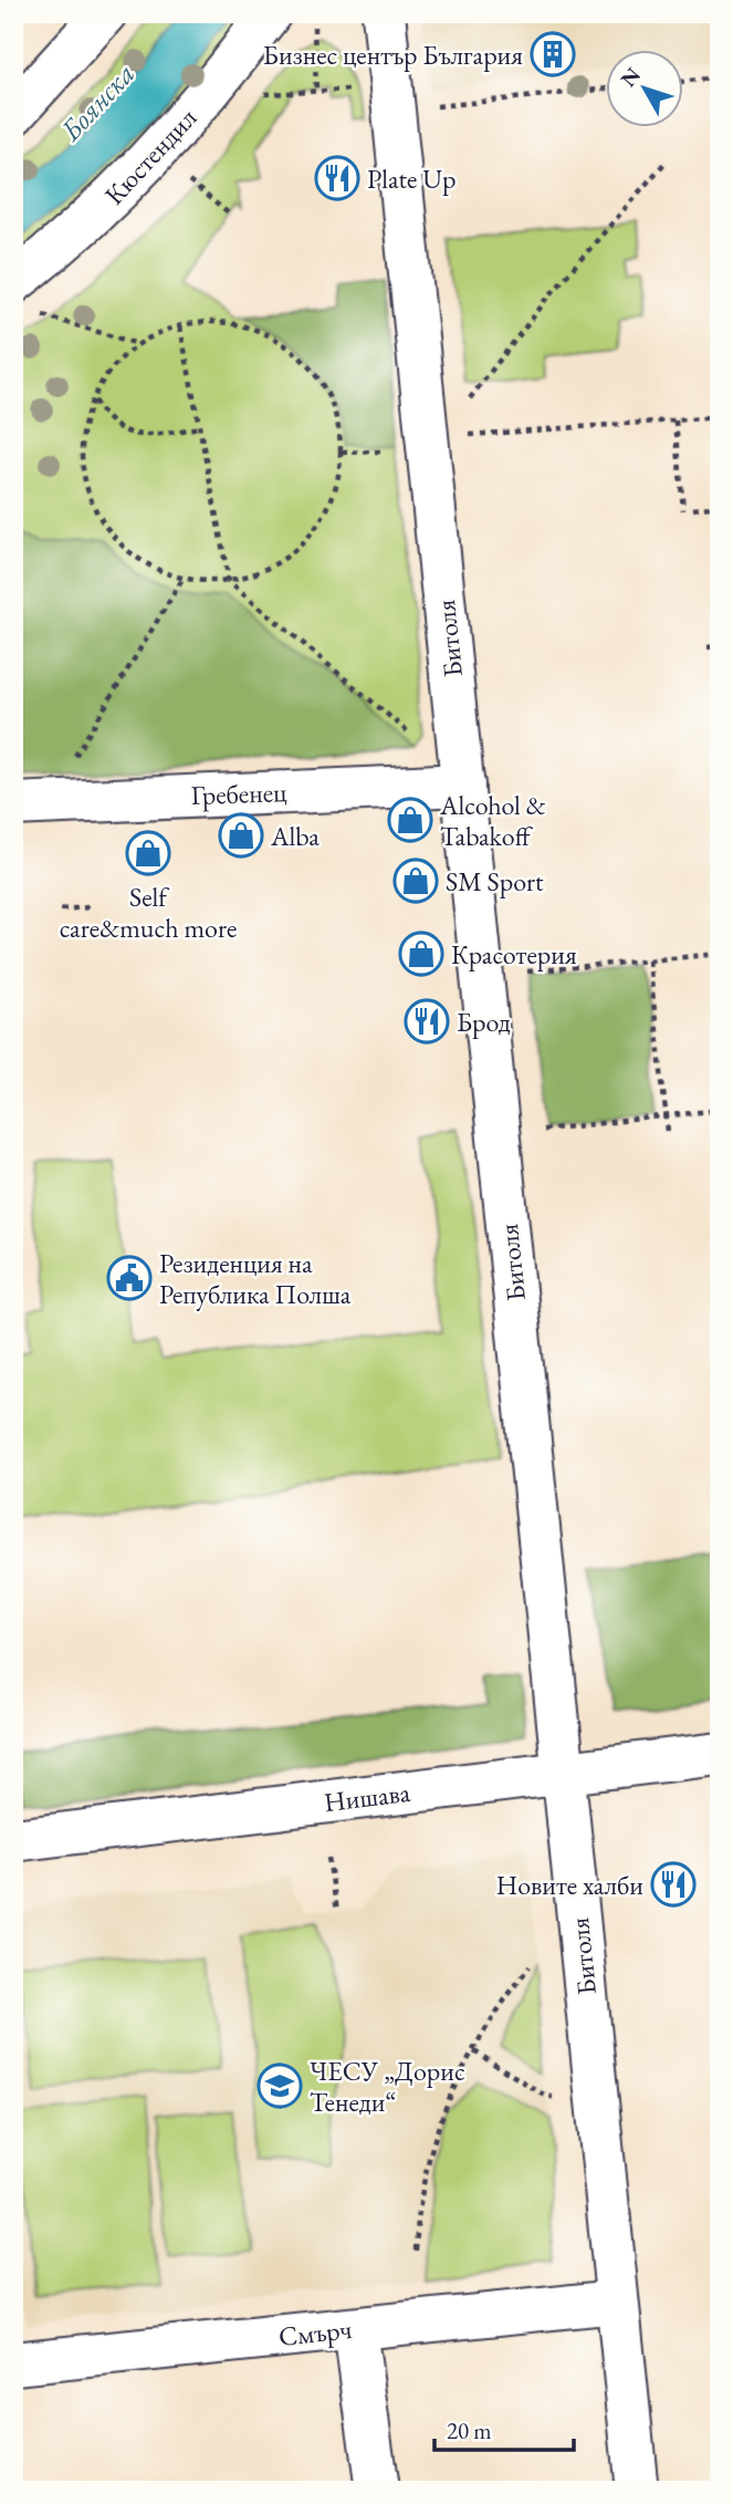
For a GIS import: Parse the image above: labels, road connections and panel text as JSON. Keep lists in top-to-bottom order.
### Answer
{
  "streets": {
    "street": [
      "Кюстендил",
      "Битоля",
      "Гребенец",
      "Нишава",
      "Смърч"
    ]
  },
  "crossings": [
    ["Битоля", "Гребенец"],
    ["Битоля", "Нишава"],
    ["Битоля", "Смърч"]
  ],
  "water": ["Боянска"],
  "places": {
    "building": ["Бизнес център България"],
    "restaurant": ["Plate Up", "Брод", "Новите халби"],
    "shop": [
      "Alcohol & Tabakoff",
      "Alba",
      "Self care&much more",
      "SM Sport",
      "Красотерия"
    ],
    "public building": ["Резиденция на Република Полша"],
    "school or university": ["ЧЕСУ „Дорис Тенеди“"]
  },
  "scale_bar": "20 m",
  "north": "top left"
}
